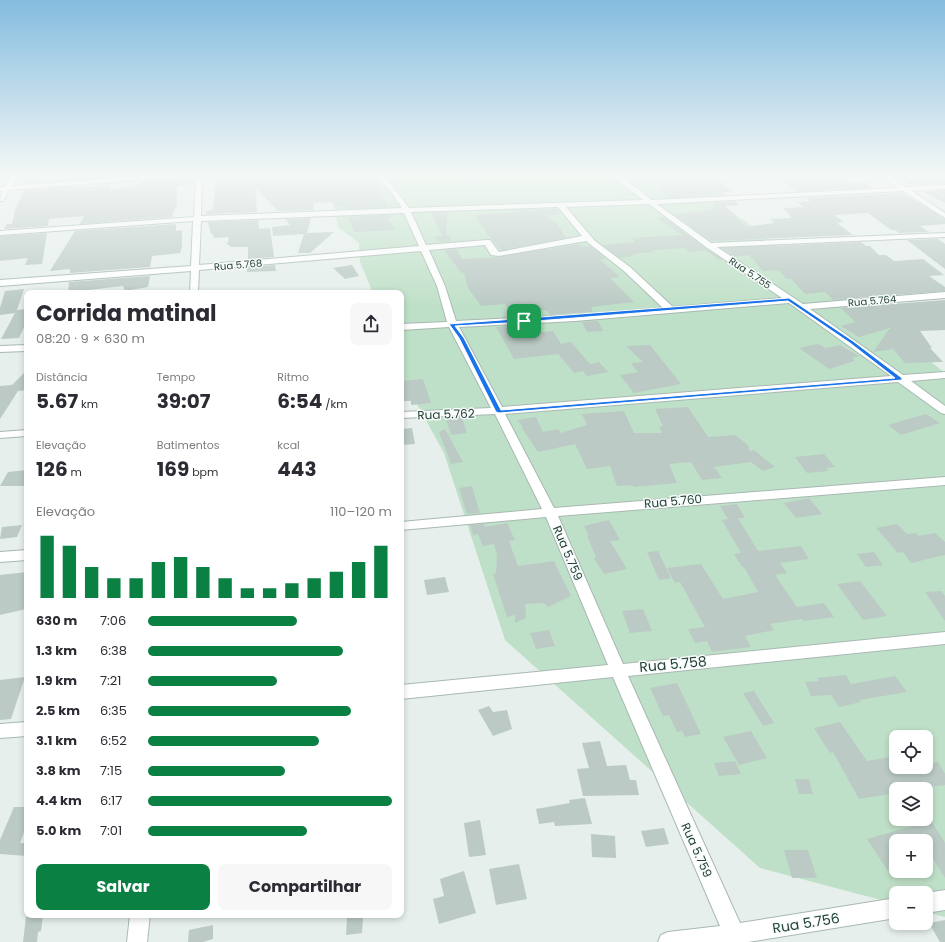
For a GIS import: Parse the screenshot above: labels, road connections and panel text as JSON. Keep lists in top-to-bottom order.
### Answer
{
  "streets": {
    "street": [
      "Rua 5.768",
      "Rua 5.755",
      "Rua 5.764",
      "Rua 5.762",
      "Rua 5.760",
      "Rua 5.759",
      "Rua 5.758",
      "Rua 5.756"
    ]
  },
  "crossings": [
    ["Rua 5.768", "Rua 5.759"],
    ["Rua 5.755", "Rua 5.764"],
    ["Rua 5.755", "Rua 5.762"],
    ["Rua 5.762", "Rua 5.759"],
    ["Rua 5.760", "Rua 5.759"],
    ["Rua 5.759", "Rua 5.758"],
    ["Rua 5.759", "Rua 5.756"]
  ],
  "page": {
    "heading": ["Corrida matinal", "08:20 · 9 × 630 m"],
    "stats": [
      ["Distância", "5.67 km"],
      ["Tempo", "39:07"],
      ["Ritmo", "6:54 /km"],
      ["Elevação", "126 m"],
      ["Batimentos", "169 bpm"],
      ["kcal", "443"]
    ],
    "chart": ["Elevação", "110–120 m"],
    "list": [
      {
        "name": "630 m",
        "note": "7:06"
      },
      {
        "name": "1.3 km",
        "note": "6:38"
      },
      {
        "name": "1.9 km",
        "note": "7:21"
      },
      {
        "name": "2.5 km",
        "note": "6:35"
      },
      {
        "name": "3.1 km",
        "note": "6:52"
      },
      {
        "name": "3.8 km",
        "note": "7:15"
      },
      {
        "name": "4.4 km",
        "note": "6:17"
      },
      {
        "name": "5.0 km",
        "note": "7:01"
      }
    ],
    "map_buttons": ["+", "−"],
    "buttons": ["Salvar", "Compartilhar"]
  }
}
